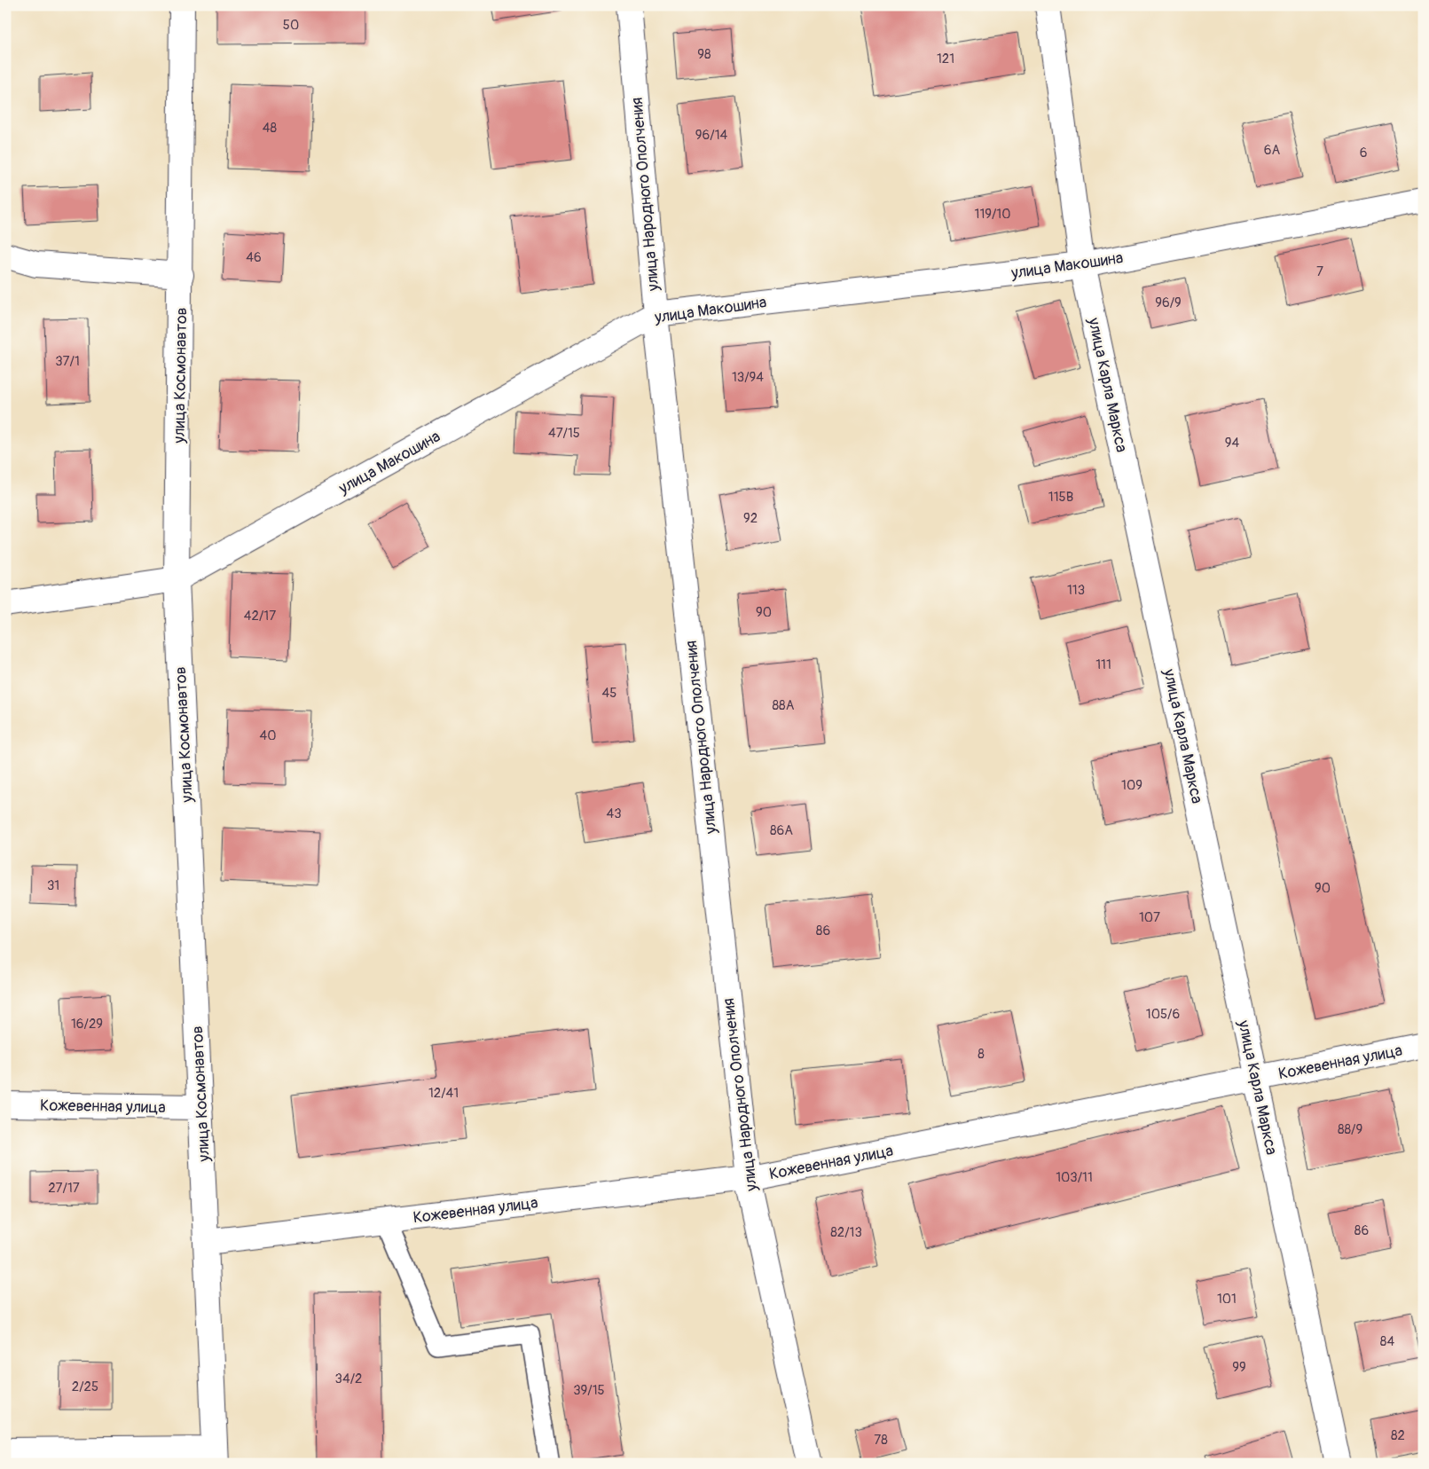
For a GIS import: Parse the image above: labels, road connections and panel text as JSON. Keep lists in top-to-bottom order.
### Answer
{
  "streets": {
    "street": [
      "улица Народного Ополчения",
      "улица Макошина",
      "улица Космонавтов",
      "улица Карла Маркса",
      "Кожевенная улица"
    ]
  },
  "crossings": [
    ["улица Народного Ополчения", "улица Макошина"],
    ["улица Народного Ополчения", "Кожевенная улица"],
    ["улица Макошина", "улица Космонавтов"],
    ["улица Макошина", "улица Карла Маркса"],
    ["улица Космонавтов", "Кожевенная улица"],
    ["улица Карла Маркса", "Кожевенная улица"]
  ],
  "house_numbers": [
    "50",
    "98",
    "121",
    "48",
    "96/14",
    "6А",
    "6",
    "119/10",
    "46",
    "7",
    "96/9",
    "37/1",
    "13/94",
    "47/15",
    "94",
    "115В",
    "92",
    "113",
    "90",
    "42/17",
    "111",
    "45",
    "88А",
    "40",
    "109",
    "43",
    "86А",
    "31",
    "90",
    "107",
    "86",
    "105/6",
    "16/29",
    "8",
    "12/41",
    "88/9",
    "103/11",
    "27/17",
    "86",
    "82/13",
    "101",
    "84",
    "99",
    "34/2",
    "2/25",
    "39/15",
    "82",
    "78"
  ]
}
